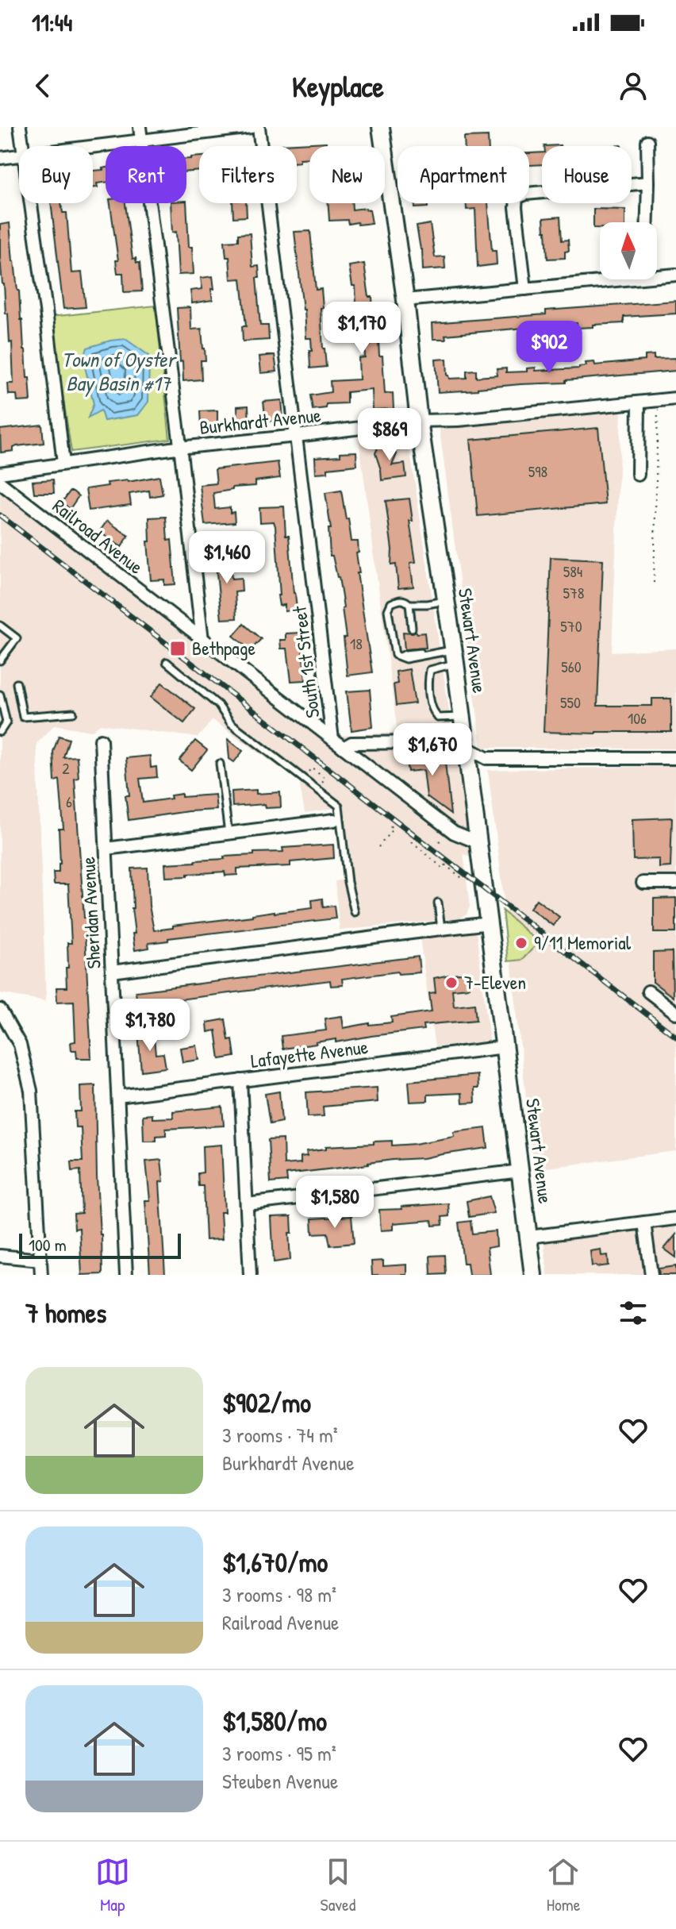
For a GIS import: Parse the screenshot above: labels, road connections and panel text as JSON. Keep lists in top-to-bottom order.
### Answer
{
  "streets": {
    "main road": ["Stewart Avenue"],
    "street": [
      "Burkhardt Avenue",
      "Railroad Avenue",
      "South 1st Street",
      "Sheridan Avenue",
      "Lafayette Avenue"
    ]
  },
  "crossings": [
    ["Burkhardt Avenue", "Stewart Avenue"],
    ["Burkhardt Avenue", "South 1st Street"],
    ["Railroad Avenue", "Stewart Avenue"],
    ["Railroad Avenue", "South 1st Street"],
    ["Stewart Avenue", "Lafayette Avenue"],
    ["Sheridan Avenue", "Lafayette Avenue"]
  ],
  "water": ["Town of Oyster Bay Basin #17"],
  "places": {
    "transit": ["Bethpage"],
    "other": ["9/11 Memorial", "7-Eleven"]
  },
  "house_numbers": [
    "598",
    "584",
    "578",
    "570",
    "18",
    "560",
    "550",
    "106",
    "2",
    "6"
  ],
  "scale_bar": "100 m",
  "north": "top",
  "page": {
    "status": "11:44",
    "header": "Keyplace",
    "chip": [
      "Buy",
      "Rent",
      "Filters",
      "New",
      "Apartment",
      "House"
    ],
    "price": [
      "$1,170",
      "$902",
      "$869",
      "$1,460",
      "$1,670",
      "$1,780",
      "$1,580"
    ],
    "scale": "100 m",
    "heading": "7 homes",
    "list": [
      {
        "name": "$902/mo",
        "note": "3 rooms · 74 m² · Burkhardt Avenue"
      },
      {
        "name": "$1,670/mo",
        "note": "3 rooms · 98 m² · Railroad Avenue"
      },
      {
        "name": "$1,580/mo",
        "note": "3 rooms · 95 m² · Steuben Avenue"
      }
    ],
    "tabs": ["Map", "Saved", "Home"]
  }
}
